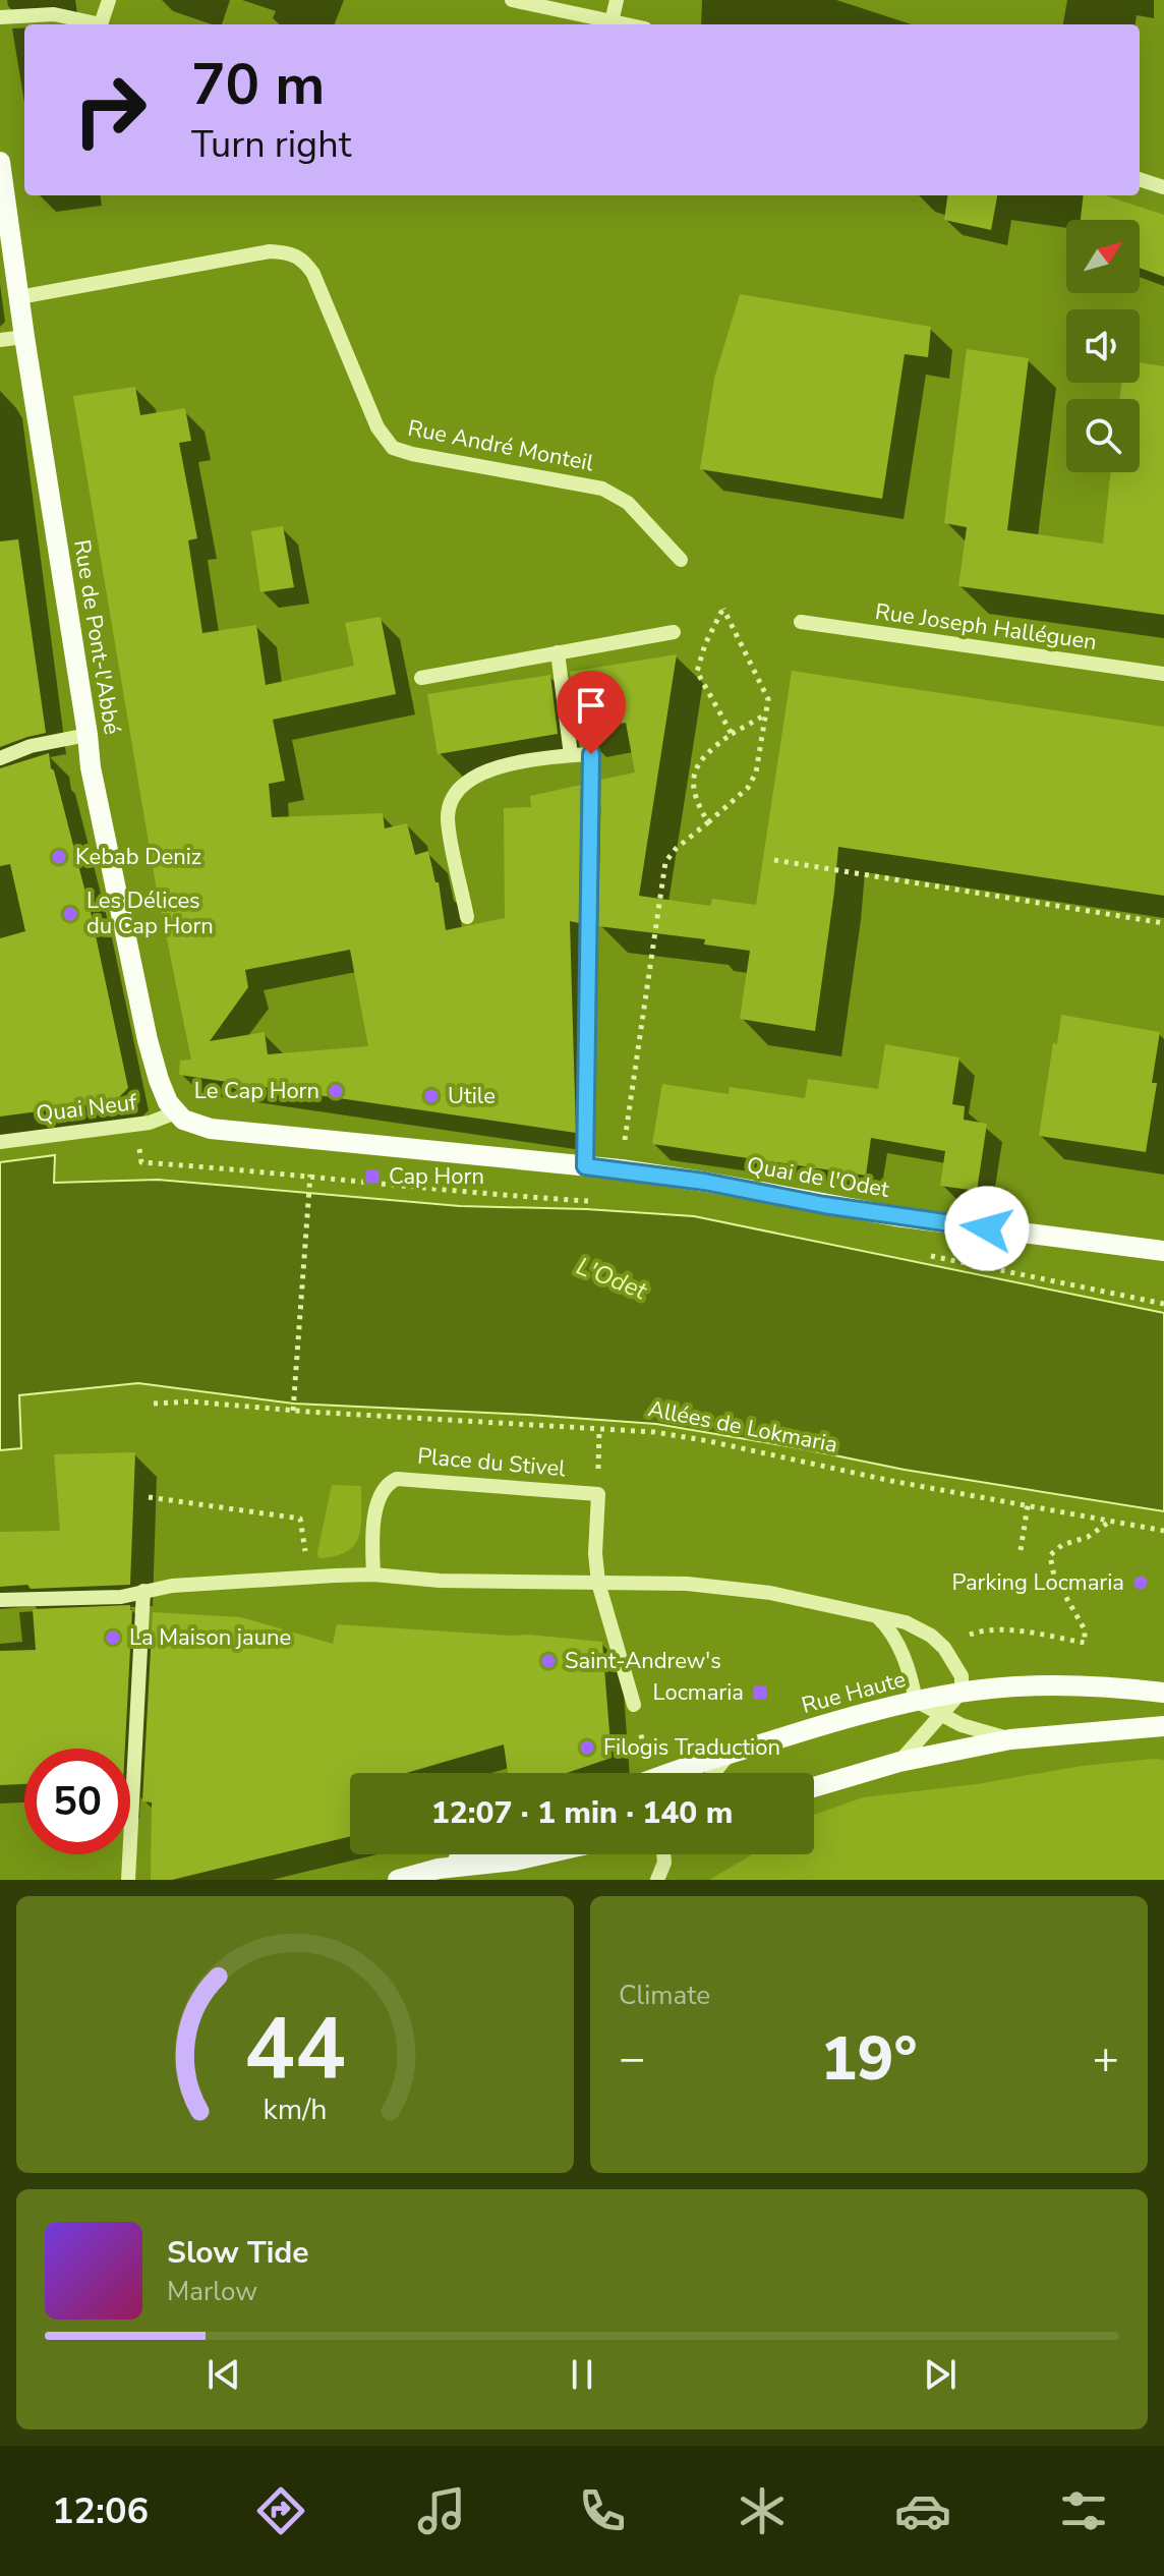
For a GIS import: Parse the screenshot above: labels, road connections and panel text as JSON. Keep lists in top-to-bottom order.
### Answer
{
  "streets": {
    "main road": ["Rue de Pont-l'Abbé", "Quai de l'Odet", "Rue Haute"],
    "street": [
      "Rue André Monteil",
      "Rue Joseph Halléguen",
      "Quai Neuf",
      "Place du Stivel"
    ],
    "path": ["Allées de Lokmaria"]
  },
  "crossings": [
    ["Rue André Monteil", "Rue de Pont-l'Abbé"],
    ["Rue de Pont-l'Abbé", "Quai Neuf"],
    ["Rue de Pont-l'Abbé", "Quai de l'Odet"],
    ["Quai Neuf", "Quai de l'Odet"]
  ],
  "water": ["L'Odet"],
  "places": {
    "other": [
      "Kebab Deniz",
      "Les Délices du Cap Horn",
      "Le Cap Horn",
      "Utile",
      "Parking Locmaria",
      "La Maison jaune",
      "Saint-Andrew's",
      "Filogis Traduction"
    ],
    "transit": ["Cap Horn", "Locmaria"]
  },
  "north": "top right",
  "page": {
    "turn": ["70 m", "Turn right"],
    "limit": "50",
    "trip": "12:07 · 1 min · 140 m",
    "tile": "Climate",
    "heat": ["−", "19°", "+"],
    "song": ["Slow Tide", "Marlow"],
    "tabs": "12:06",
    "gauge": ["44", "km/h"]
  }
}
